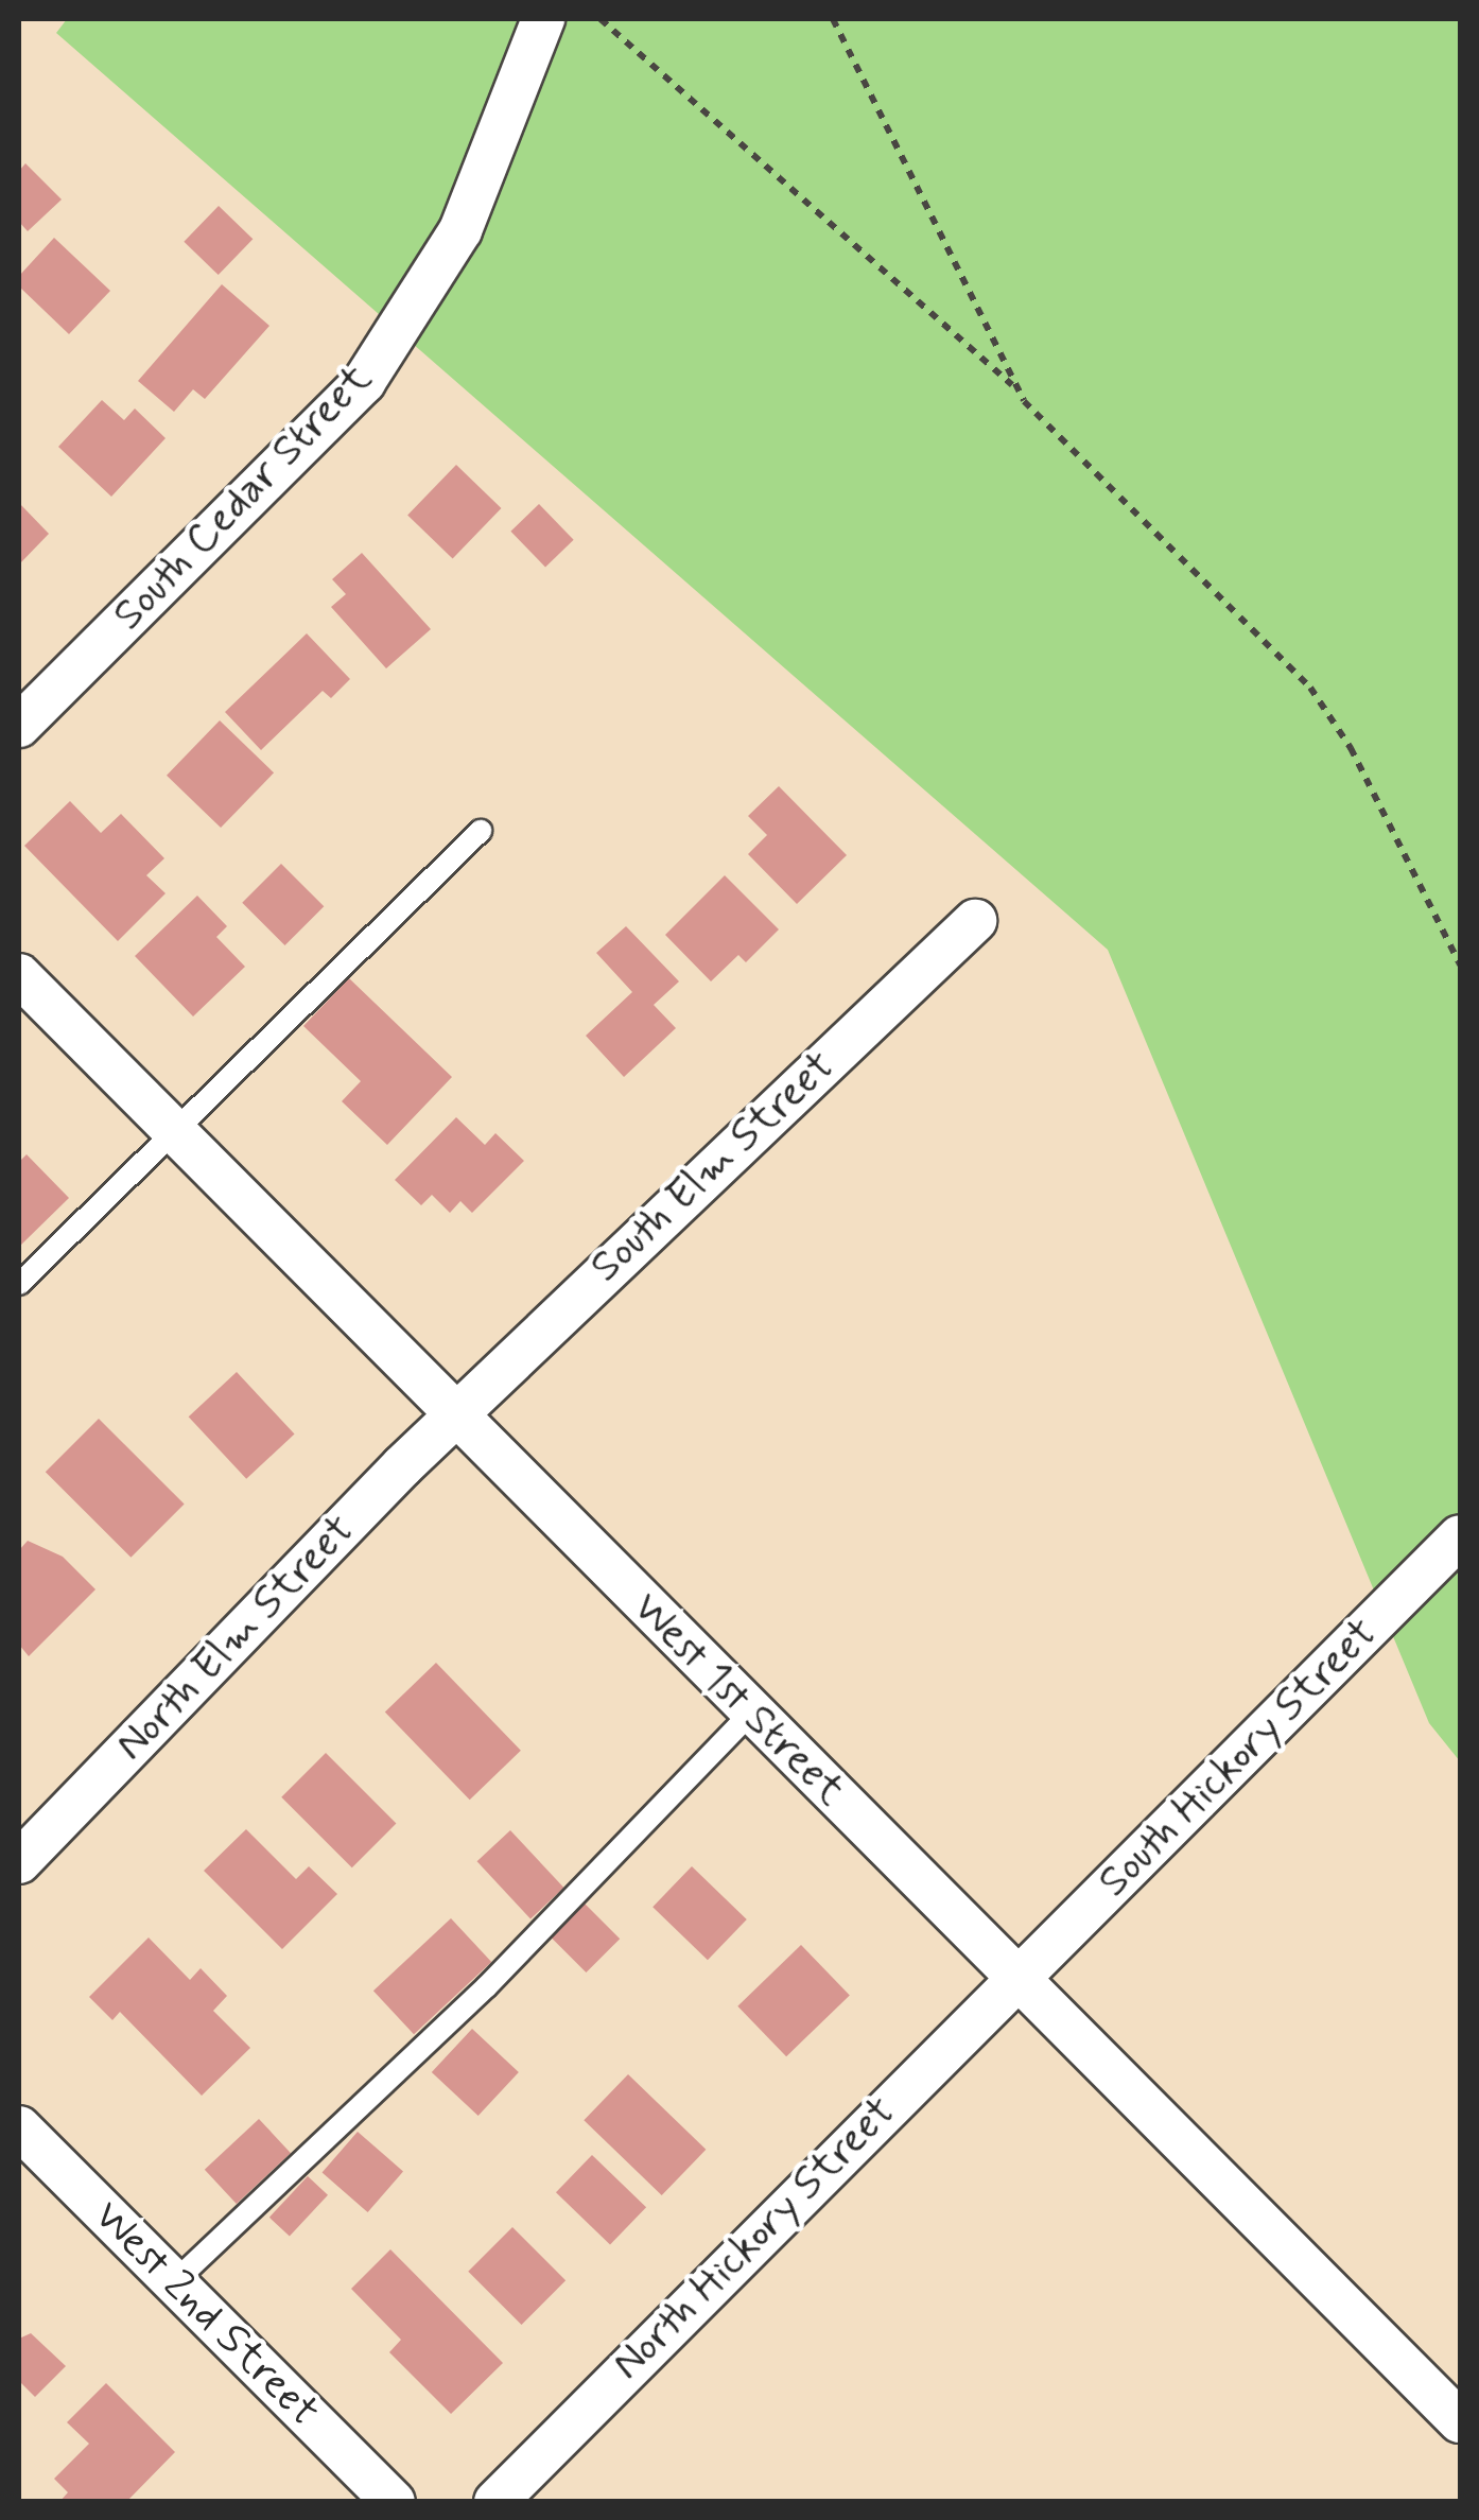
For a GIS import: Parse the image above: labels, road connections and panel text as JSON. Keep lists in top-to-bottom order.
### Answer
{
  "streets": {
    "street": [
      "South Cedar Street",
      "South Elm Street",
      "North Elm Street",
      "West 1st Street",
      "South Hickory Street",
      "North Hickory Street",
      "West 2nd Street"
    ]
  },
  "crossings": [
    ["South Elm Street", "North Elm Street"],
    ["South Elm Street", "West 1st Street"],
    ["North Elm Street", "West 1st Street"],
    ["West 1st Street", "South Hickory Street"],
    ["West 1st Street", "North Hickory Street"],
    ["South Hickory Street", "North Hickory Street"]
  ]
}
